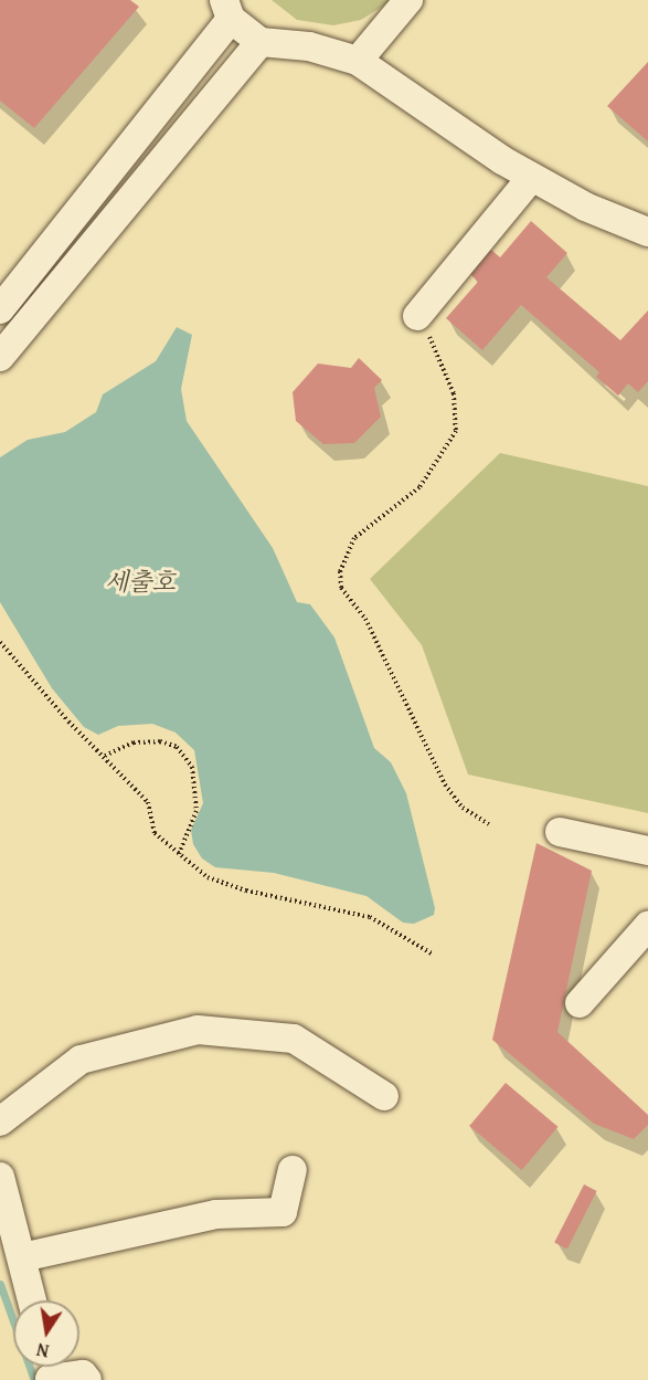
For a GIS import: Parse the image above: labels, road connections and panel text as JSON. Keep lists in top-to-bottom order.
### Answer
{
  "water": ["세출호"],
  "north": "bottom"
}
